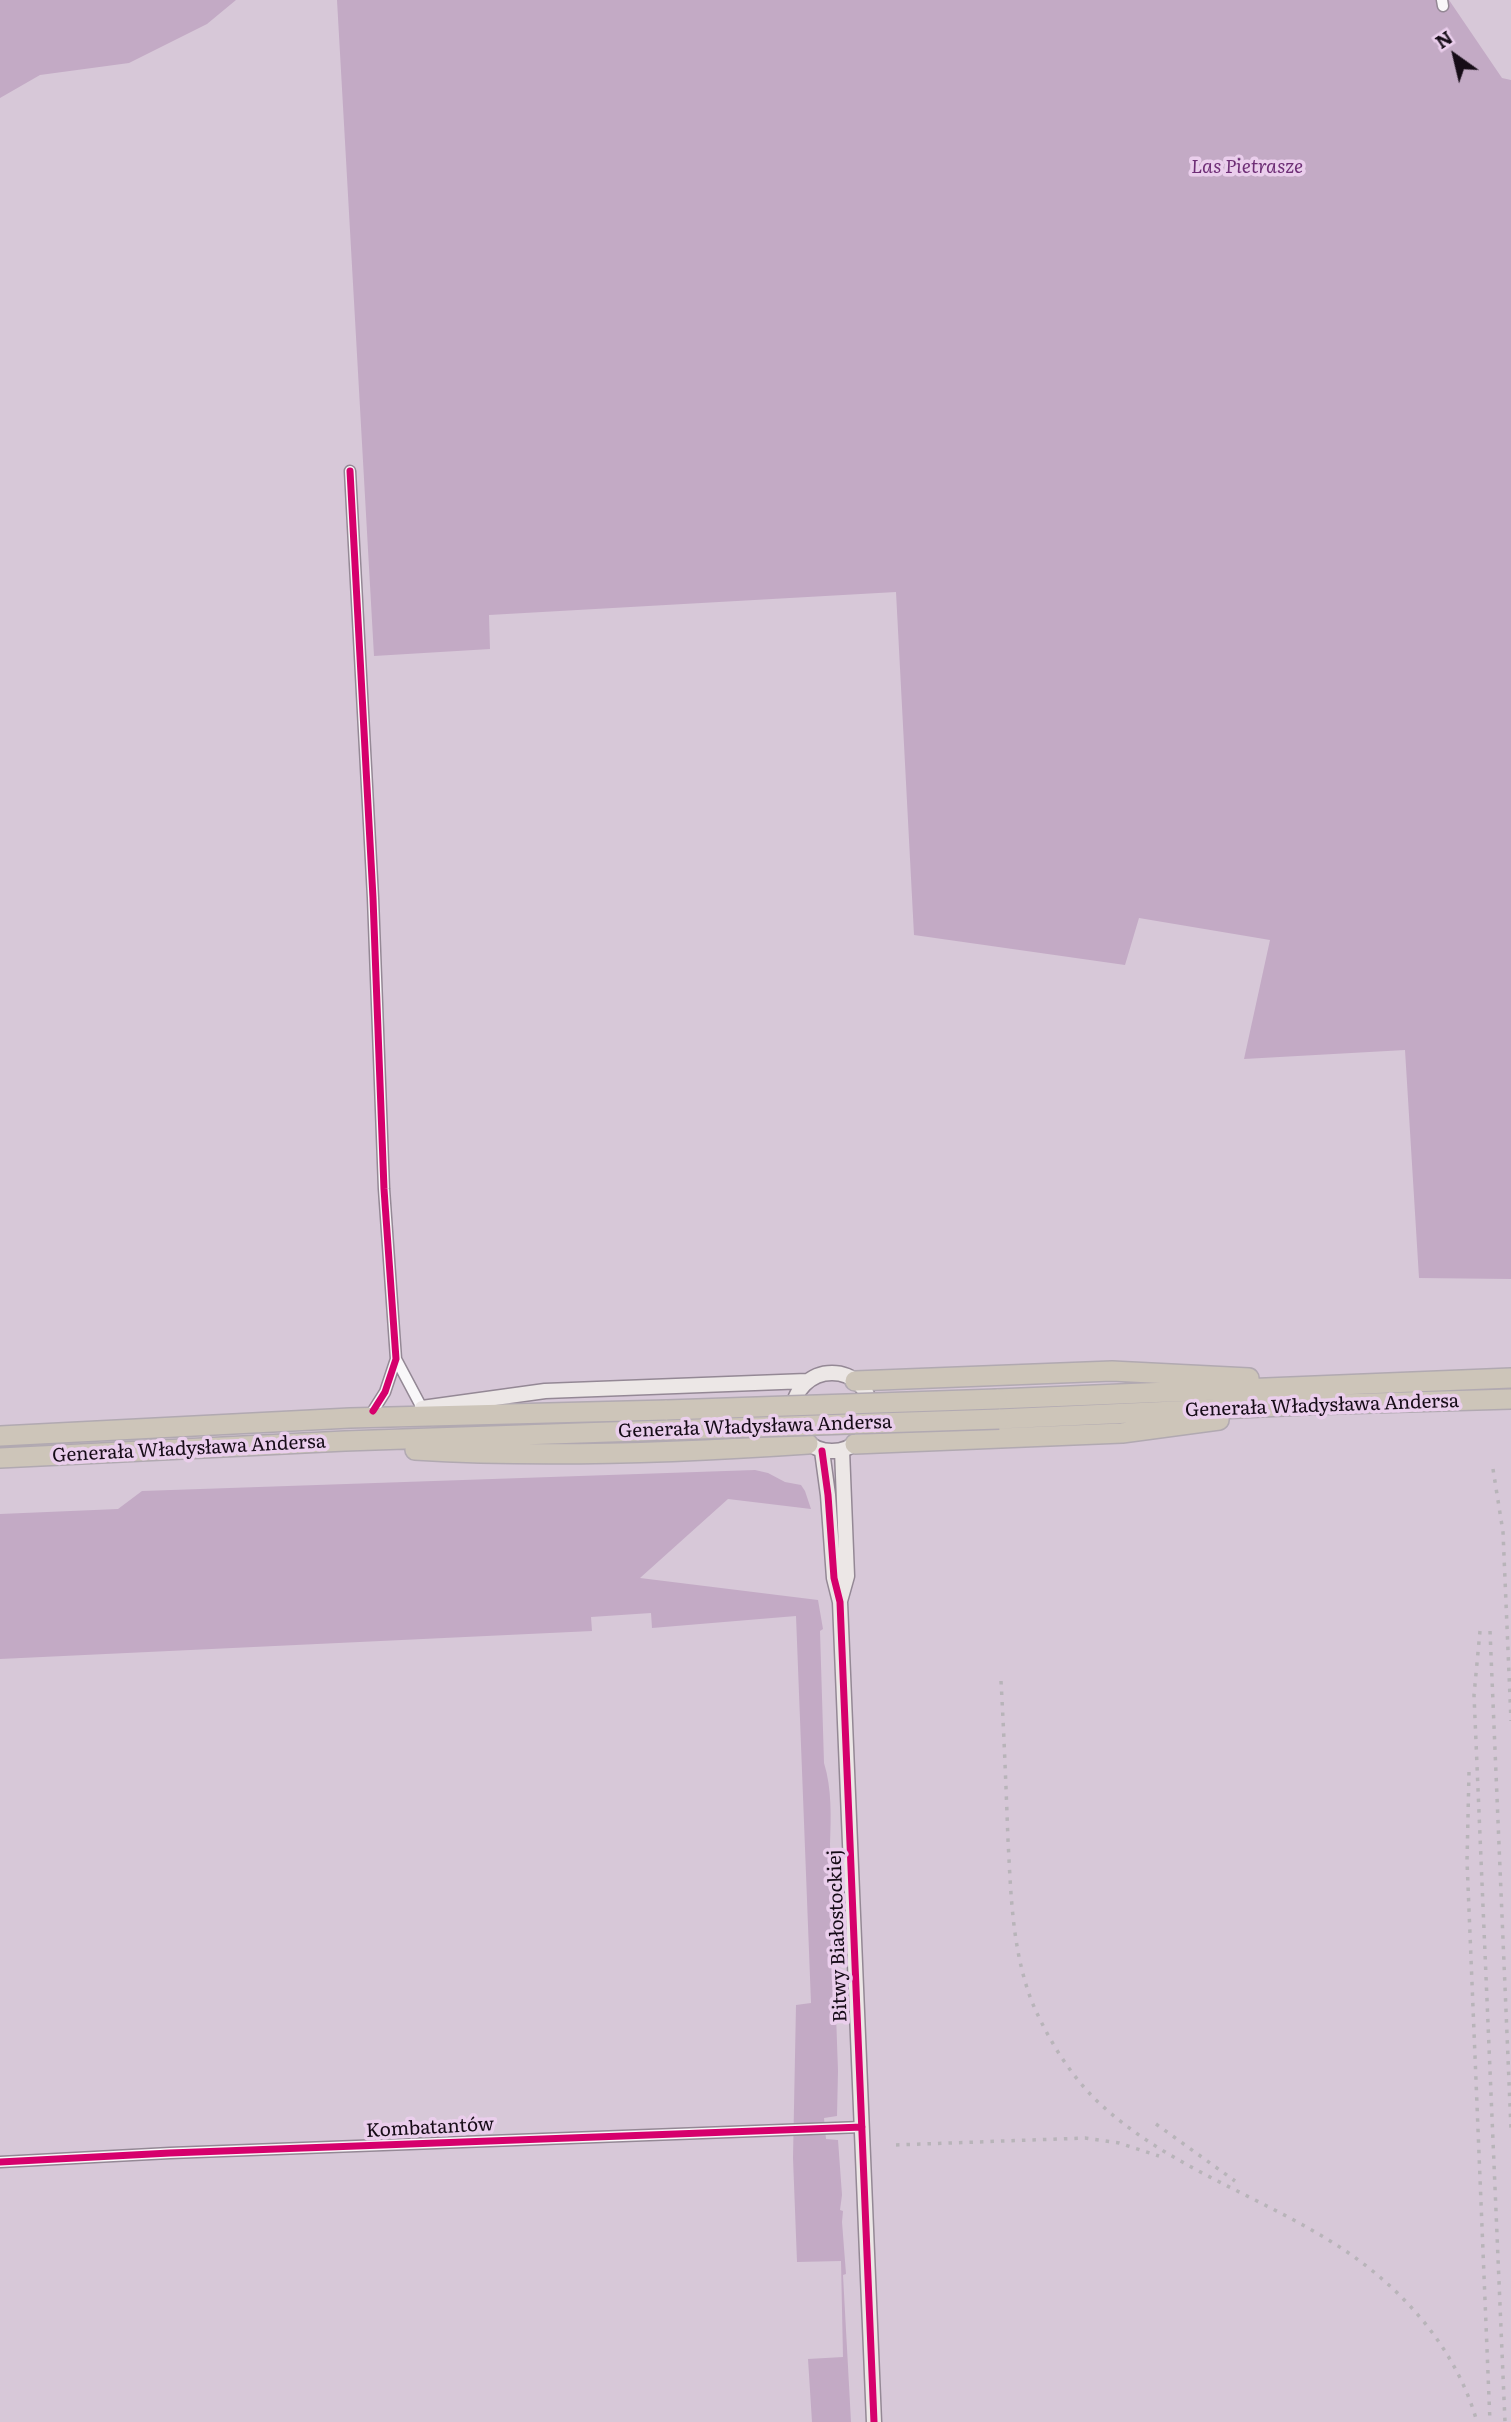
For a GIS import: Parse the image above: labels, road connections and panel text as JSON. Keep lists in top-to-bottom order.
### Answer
{
  "streets": {
    "highway": ["Generała Władysława Andersa"],
    "street": ["Bitwy Białostockiej", "Kombatantów"]
  },
  "crossings": [
    ["Bitwy Białostockiej", "Kombatantów"]
  ],
  "parks": ["Las Pietrasze"],
  "north": "top left"
}
